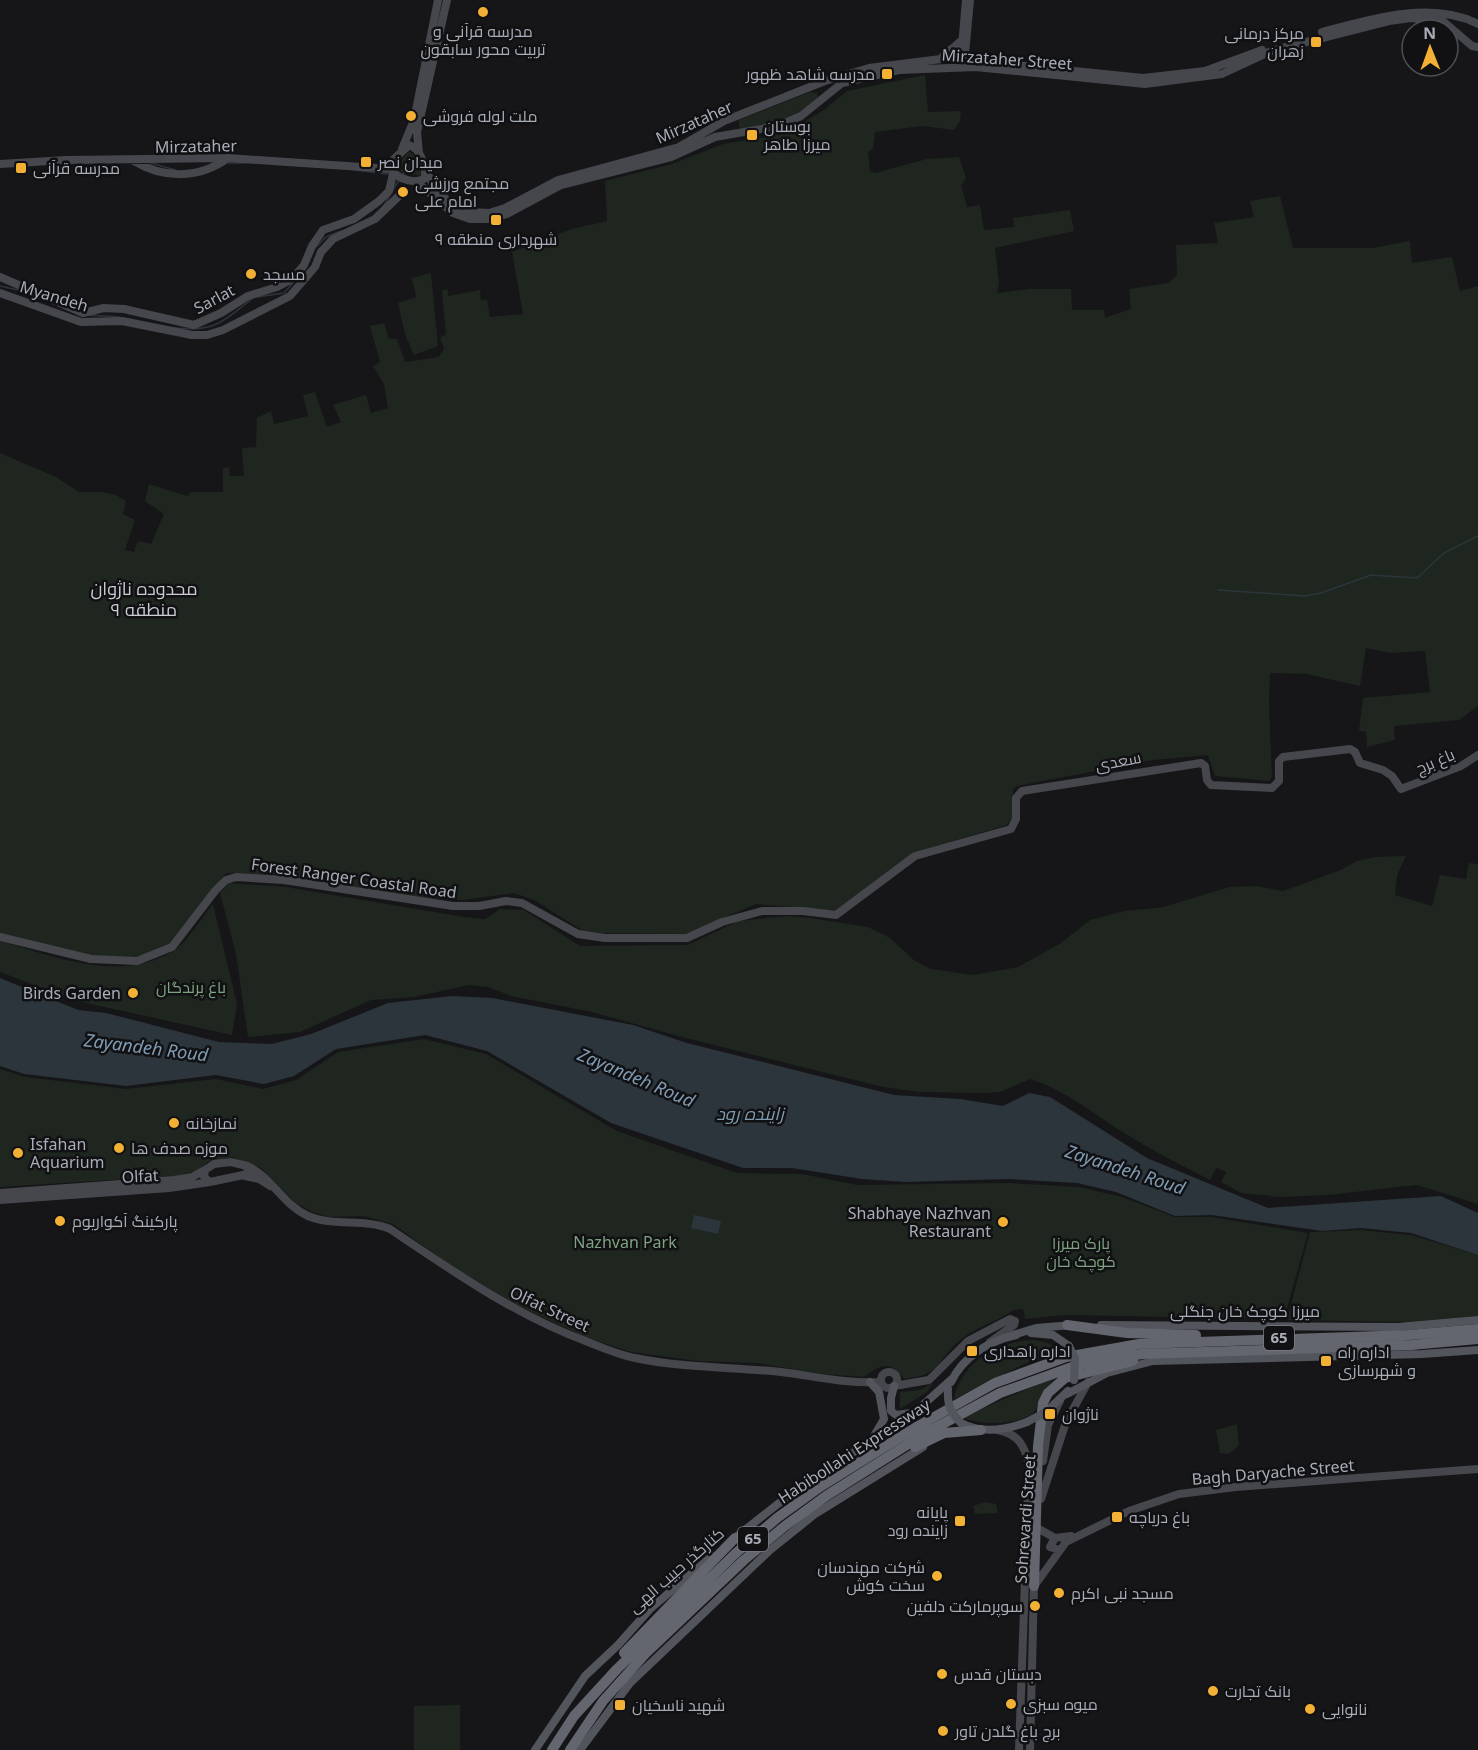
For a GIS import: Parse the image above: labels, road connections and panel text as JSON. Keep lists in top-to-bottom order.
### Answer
{
  "streets": {
    "highway": ["65", "Habibollahi Expressway"],
    "main road": ["میرزا کوچک خان جنگلی", "کنارگذر حبیب الهی"],
    "street": [
      "Mirzataher Street",
      "Mirzataher",
      "Myandeh",
      "Sarlat",
      "سعدی",
      "باغ برج",
      "Forest Ranger Coastal Road",
      "Olfat",
      "Olfat Street",
      "Bagh Daryache Street",
      "Sohrevardi Street"
    ]
  },
  "crossings": [
    ["Mirzataher Street", "Mirzataher"],
    ["Myandeh", "Sarlat"],
    ["سعدی", "باغ برج"],
    ["سعدی", "Forest Ranger Coastal Road"],
    ["Olfat", "Olfat Street"],
    ["میرزا کوچک خان جنگلی", "Sohrevardi Street"],
    ["میرزا کوچک خان جنگلی", "کنارگذر حبیب الهی"],
    ["65", "Habibollahi Expressway"],
    ["Sohrevardi Street", "کنارگذر حبیب الهی"]
  ],
  "districts": ["محدوده ناژوان منطقه ۹"],
  "water": ["Zayandeh Roud", "زاینده رود"],
  "parks": ["باغ پرندگان", "Nazhvan Park", "پارک میرزا کوچک خان"],
  "places": {
    "other": [
      "مدرسه قرآنی و تربیت محور سابقون",
      "ملت لوله فروشی",
      "مجتمع ورزشی امام علی",
      "مسجد",
      "Birds Garden",
      "نمازخانه",
      "موزه صدف ها",
      "Isfahan Aquarium",
      "پارکینگ آکواریوم",
      "Shabhaye Nazhvan Restaurant",
      "شرکت مهندسان سخت کوش",
      "مسجد نبی اکرم",
      "سوپرمارکت دلفین",
      "دبستان قدس",
      "بانک تجارت",
      "میوه سبزی",
      "نانوایی",
      "برج باغ گلدن تاور"
    ],
    "transit": [
      "مرکز درمانی زهران",
      "مدرسه شاهد ظهور",
      "بوستان میرزا طاهر",
      "میدان نصر",
      "مدرسه قرآنی",
      "شهرداری منطقه ۹",
      "اداره راهداری",
      "اداره راه و شهرسازی",
      "ناژوان",
      "باغ دریاچه",
      "پایانه زاینده رود",
      "شهید ناسخیان"
    ]
  },
  "north": "top"
}
